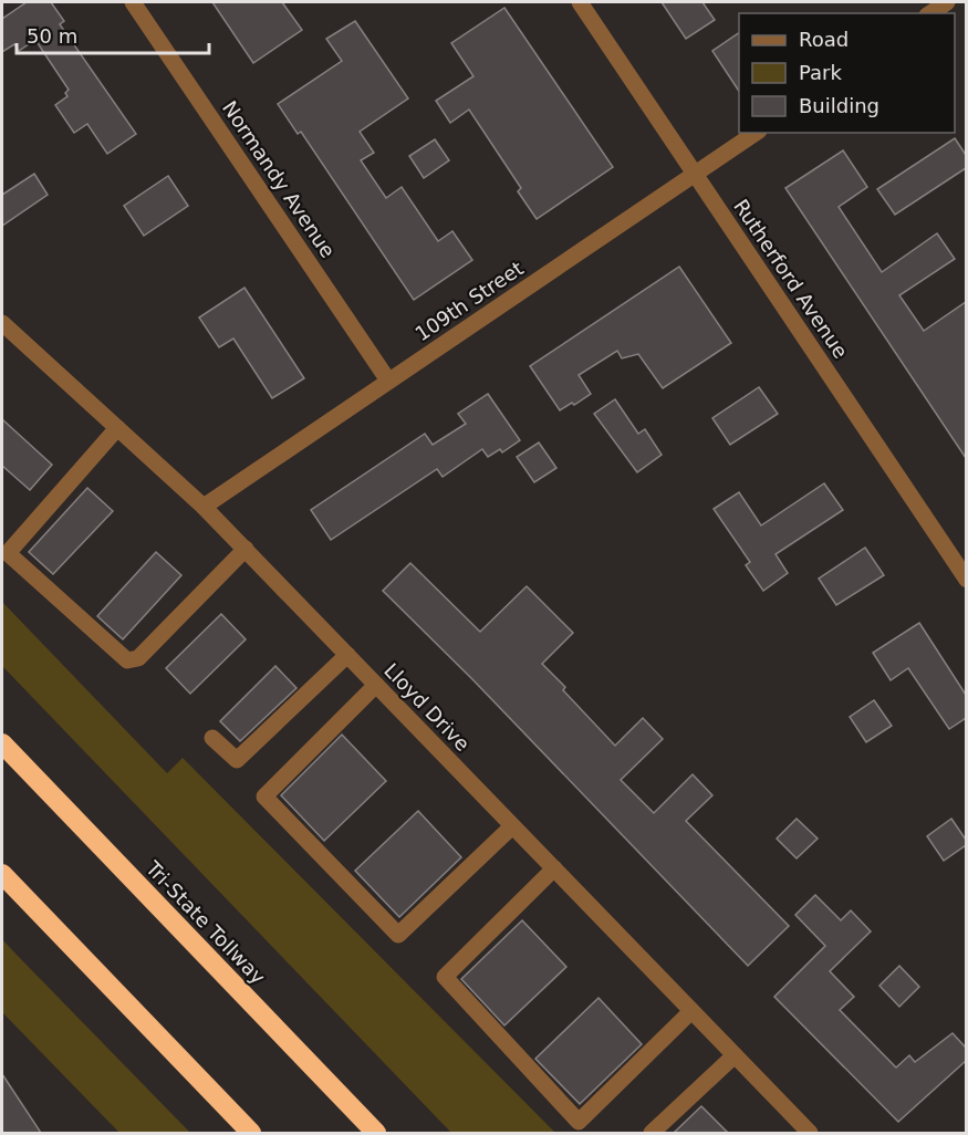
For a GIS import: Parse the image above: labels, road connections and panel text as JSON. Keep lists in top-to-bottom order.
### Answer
{
  "streets": {
    "highway": ["Tri-State Tollway"],
    "street": [
      "Normandy Avenue",
      "Rutherford Avenue",
      "109th Street",
      "Lloyd Drive"
    ]
  },
  "crossings": [
    ["Normandy Avenue", "109th Street"],
    ["Rutherford Avenue", "109th Street"],
    ["109th Street", "Lloyd Drive"]
  ],
  "legend": ["Road", "Park", "Building"],
  "scale_bar": "50 m"
}
